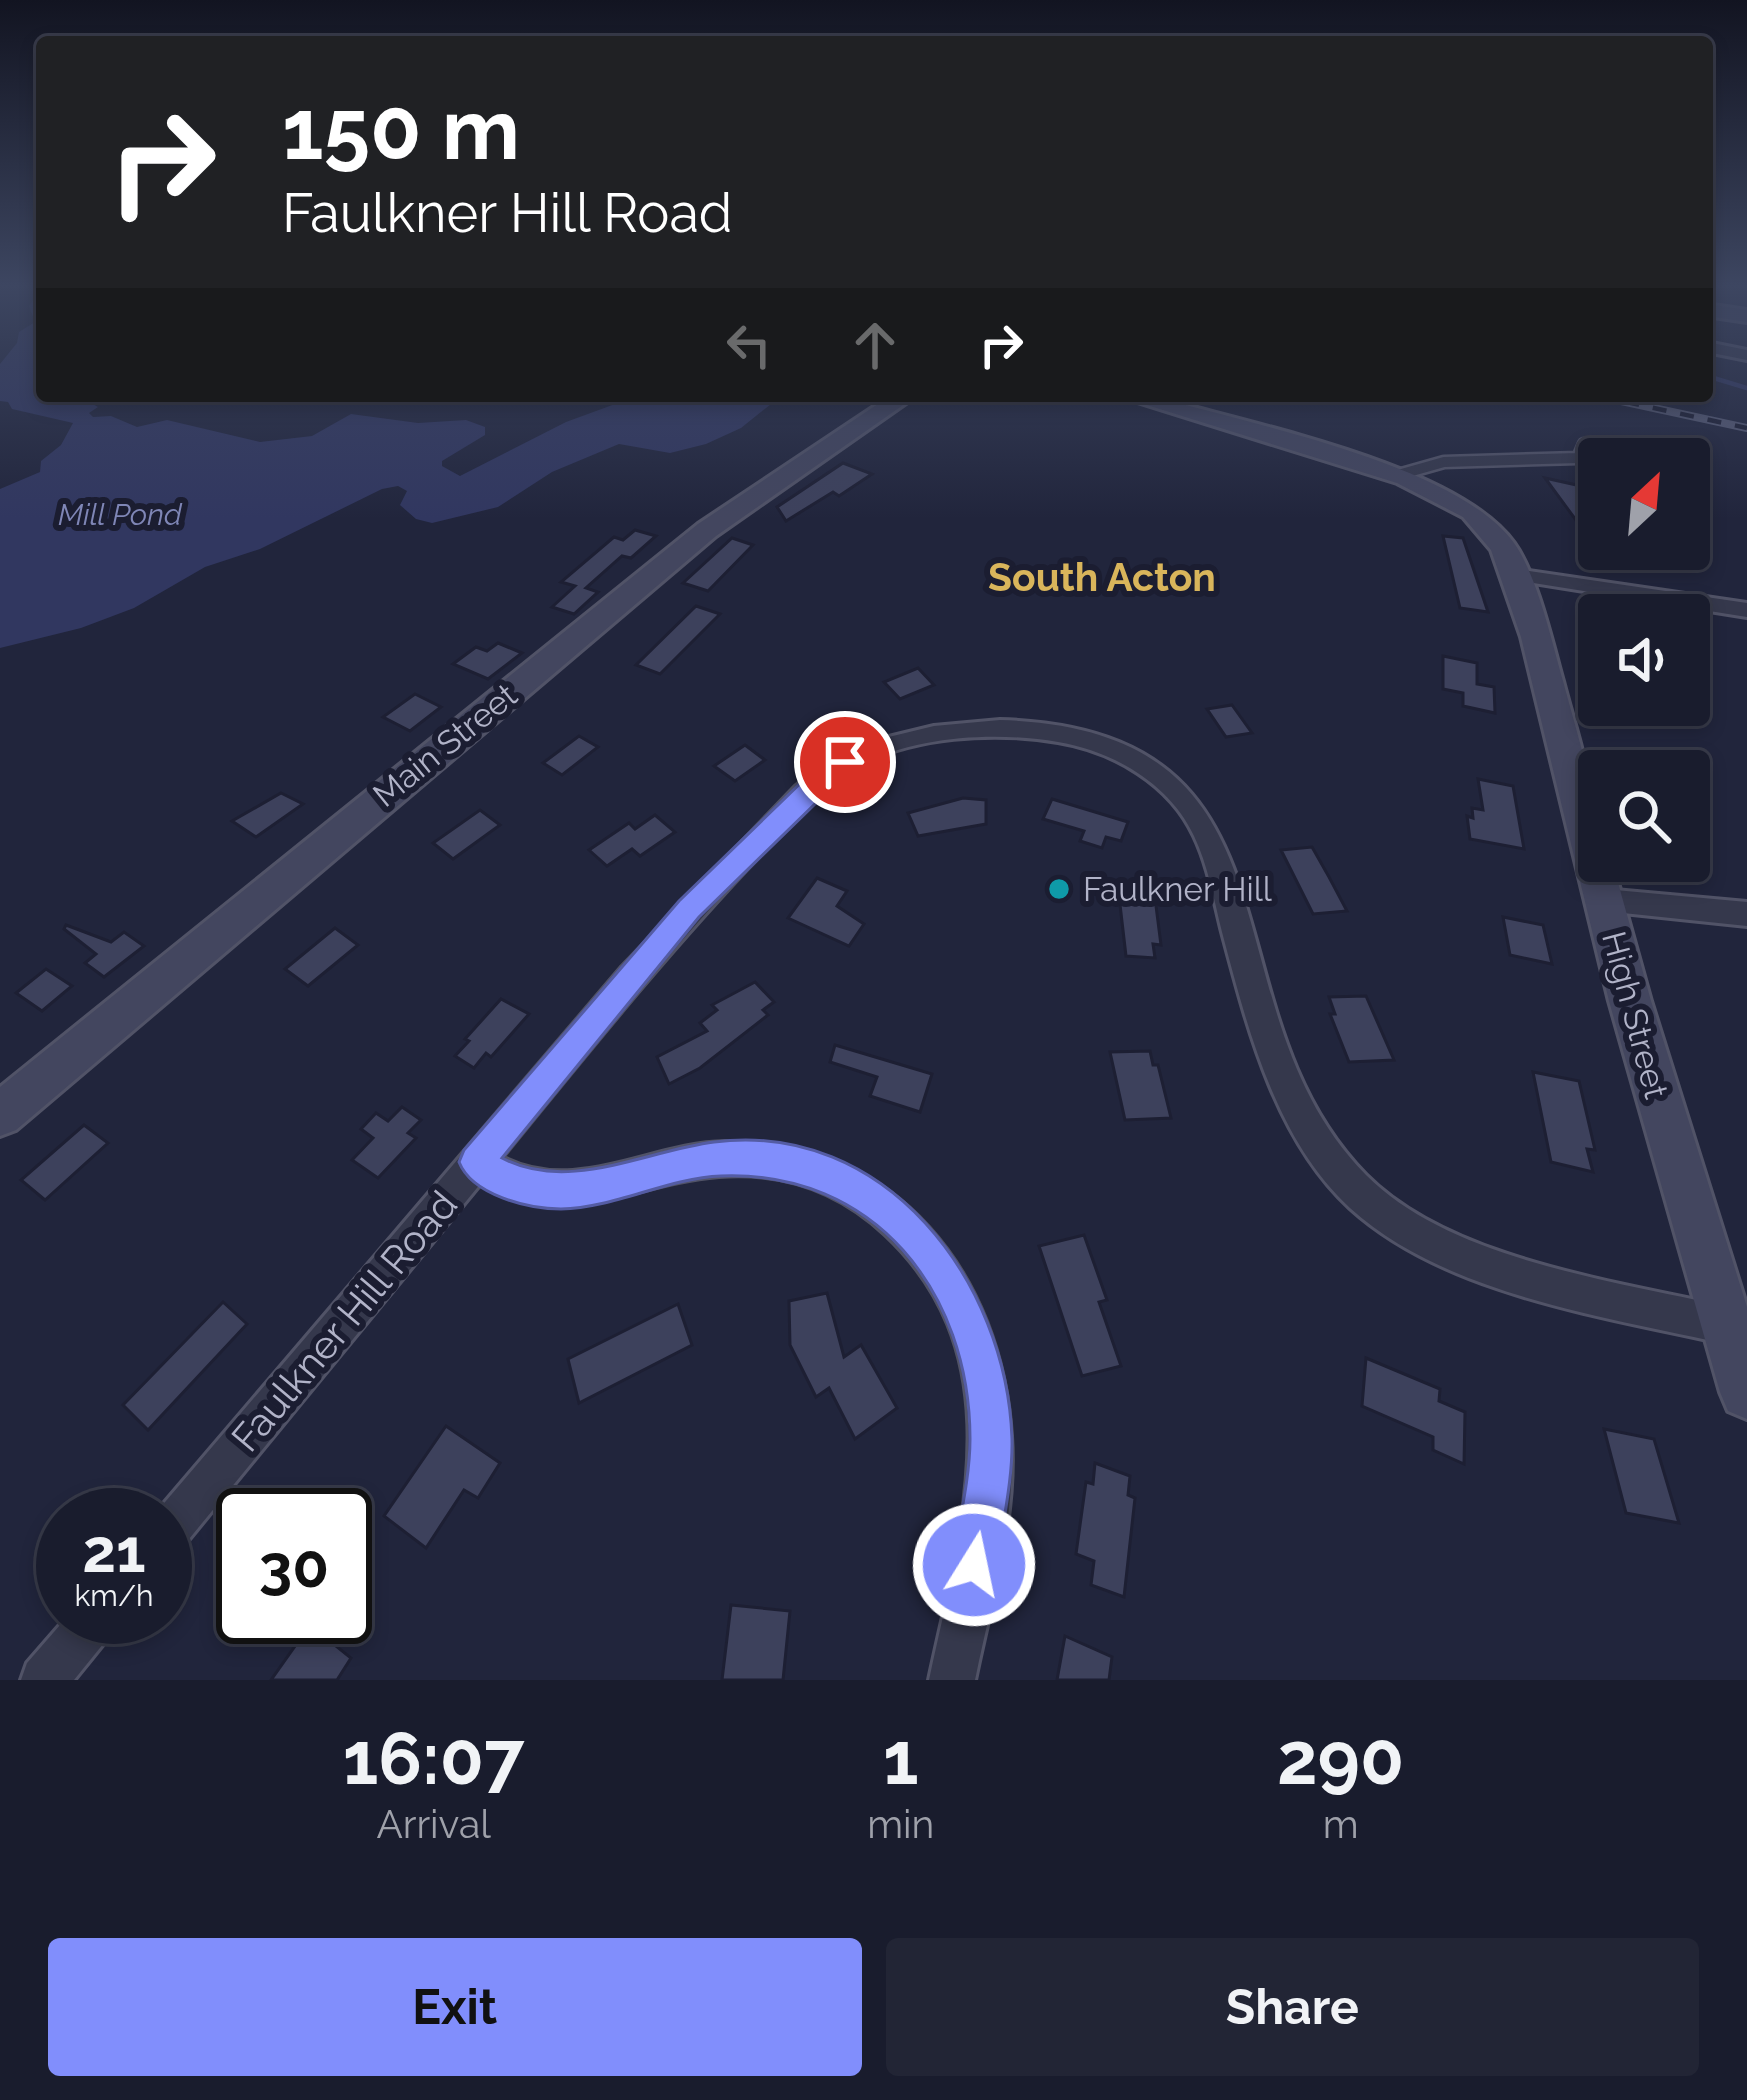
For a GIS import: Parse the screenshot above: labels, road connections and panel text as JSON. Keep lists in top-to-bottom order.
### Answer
{
  "streets": {
    "street": ["Main Street", "High Street", "Faulkner Hill Road"]
  },
  "crossings": [
    ["High Street", "Faulkner Hill Road"]
  ],
  "districts": ["South Acton"],
  "water": ["Mill Pond"],
  "places": ["Faulkner Hill"],
  "north": "top right",
  "page": {
    "turn": ["150 m", "Faulkner Hill Road"],
    "speed": "21 km/h",
    "limit": "30",
    "eta": [
      "16:07",
      "Arrival",
      "1",
      "min",
      "290",
      "m"
    ],
    "buttons": ["Exit", "Share"]
  }
}
